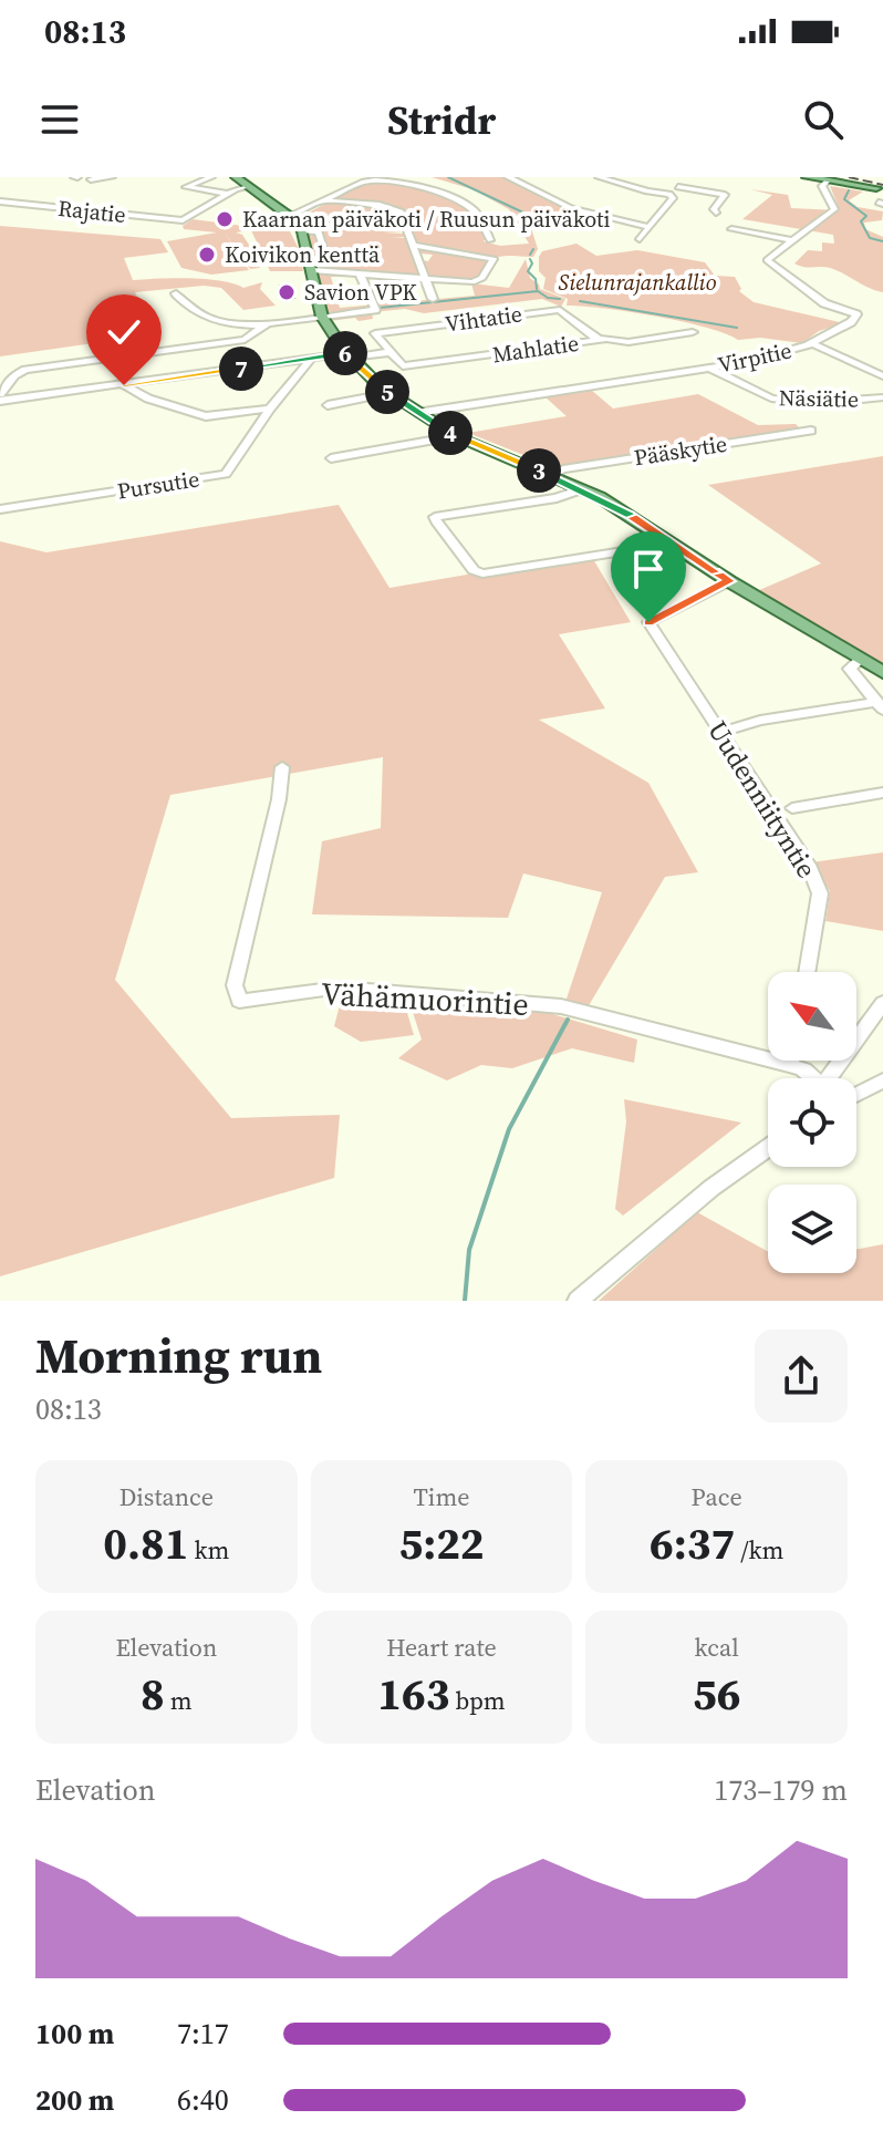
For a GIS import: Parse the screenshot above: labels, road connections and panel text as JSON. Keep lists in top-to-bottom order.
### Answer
{
  "streets": {
    "street": [
      "Rajatie",
      "Vihtatie",
      "Mahlatie",
      "Virpitie",
      "Näsiätie",
      "Pääskytie",
      "Pursutie",
      "Uudenniityntie",
      "Vähämuorintie"
    ]
  },
  "crossings": [
    ["Vihtatie", "Mahlatie"],
    ["Virpitie", "Näsiätie"]
  ],
  "parks": ["Sielunrajankallio"],
  "places": ["Kaarnan päiväkoti / Ruusun päiväkoti", "Koivikon kenttä", "Savion VPK"],
  "north": "top left",
  "page": {
    "status": "08:13",
    "header": "Stridr",
    "pins": [
      "6",
      "7",
      "5",
      "4",
      "3"
    ],
    "heading": ["Morning run", "08:13"],
    "stats": [
      ["Distance", "0.81 km"],
      ["Time", "5:22"],
      ["Pace", "6:37 /km"],
      ["Elevation", "8 m"],
      ["Heart rate", "163 bpm"],
      ["kcal", "56"]
    ],
    "chart": ["Elevation", "173–179 m"],
    "list": [
      {
        "name": "100 m",
        "note": "7:17"
      },
      {
        "name": "200 m",
        "note": "6:40"
      }
    ]
  }
}
